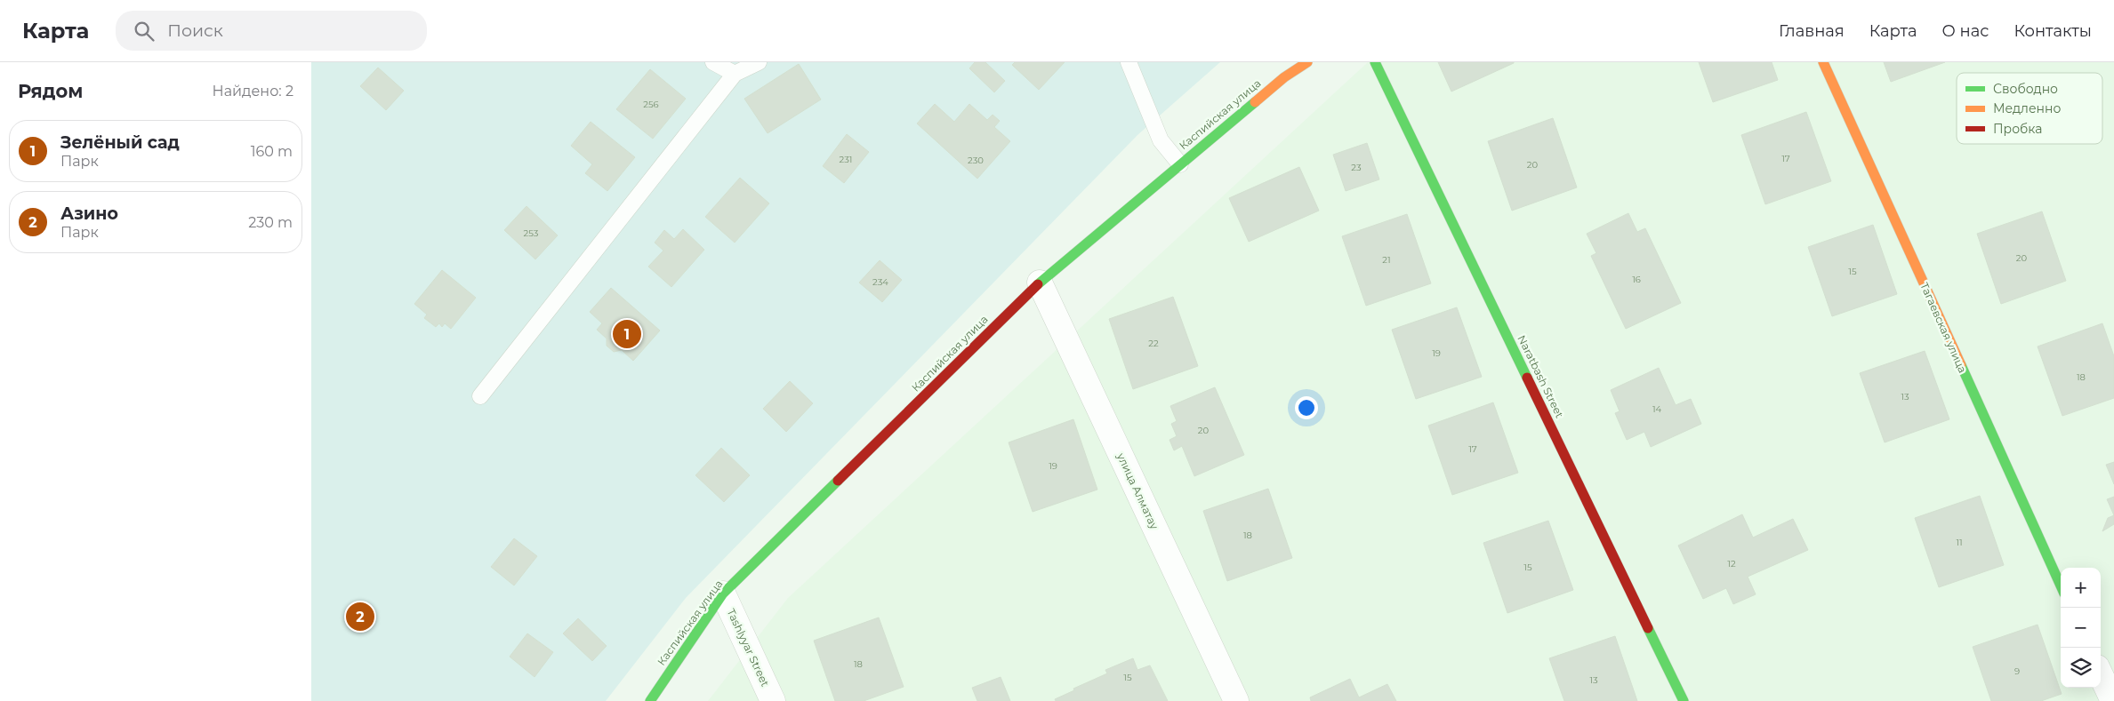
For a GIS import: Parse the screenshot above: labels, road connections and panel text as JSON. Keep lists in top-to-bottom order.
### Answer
{
  "streets": {
    "street": [
      "Каспийская улица",
      "Тагаевская улица",
      "Naratbash Street",
      "улица Алматау",
      "Tashlyyar Street"
    ]
  },
  "crossings": [
    ["Каспийская улица", "улица Алматау"],
    ["Каспийская улица", "Tashlyyar Street"]
  ],
  "house_numbers": [
    "256",
    "17",
    "231",
    "230",
    "20",
    "23",
    "253",
    "20",
    "21",
    "15",
    "16",
    "234",
    "22",
    "19",
    "18",
    "13",
    "14",
    "20",
    "17",
    "19",
    "18",
    "11",
    "12",
    "15",
    "18",
    "9",
    "15",
    "13"
  ],
  "legend": ["Свободно", "Медленно", "Пробка"],
  "page": {
    "header": "Карта",
    "search": "Поиск",
    "nav": [
      "Главная",
      "Карта",
      "О нас",
      "Контакты"
    ],
    "heading": ["Рядом", "Найдено: 2"],
    "list": [
      {
        "mark": "1",
        "name": "Зелёный сад",
        "note": "Парк",
        "value": "160 m"
      },
      {
        "mark": "2",
        "name": "Азино",
        "note": "Парк",
        "value": "230 m"
      }
    ],
    "pins": ["1", "2"],
    "map_buttons": ["+", "−"]
  }
}
